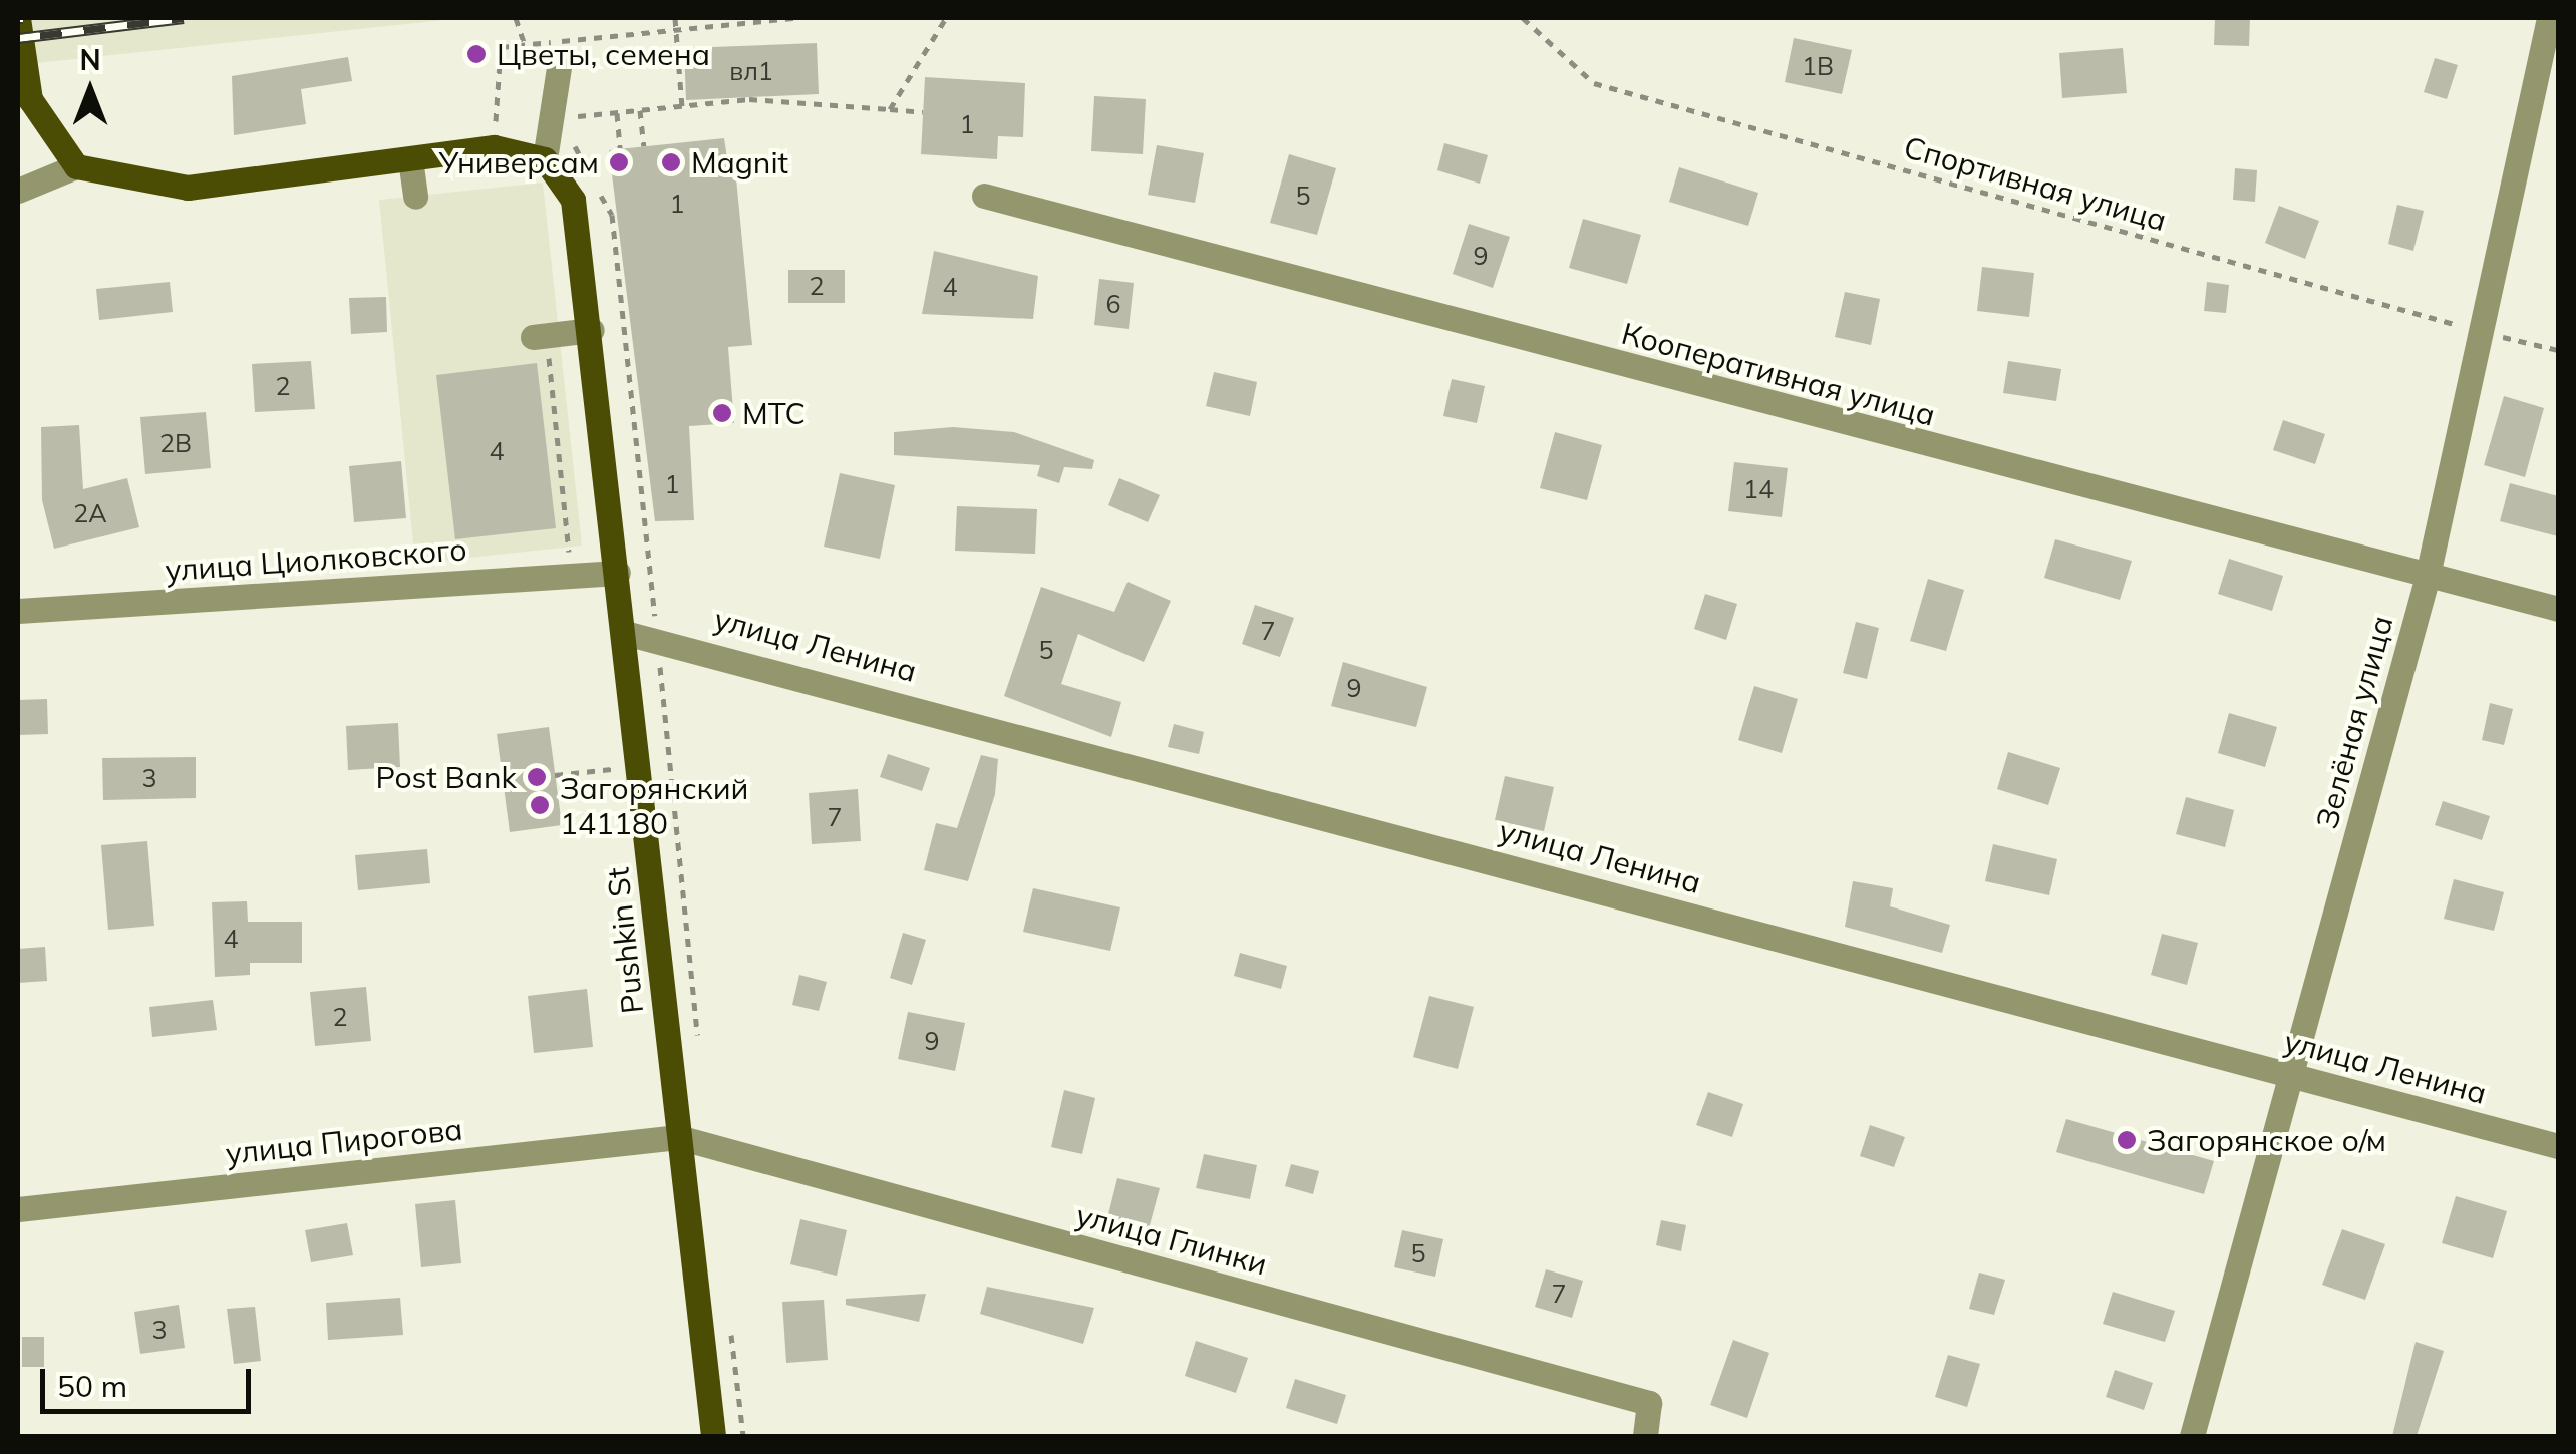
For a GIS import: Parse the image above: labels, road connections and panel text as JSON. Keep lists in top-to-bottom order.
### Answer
{
  "streets": {
    "main road": ["Pushkin St"],
    "street": [
      "Кооперативная улица",
      "улица Циолковского",
      "улица Ленина",
      "Зелёная улица",
      "улица Пирогова",
      "улица Глинки"
    ],
    "path": ["Спортивная улица"]
  },
  "crossings": [
    ["Спортивная улица", "Зелёная улица"],
    ["Кооперативная улица", "Зелёная улица"],
    ["улица Циолковского", "Pushkin St"],
    ["улица Ленина", "Зелёная улица"],
    ["улица Ленина", "Pushkin St"],
    ["Pushkin St", "улица Пирогова"],
    ["Pushkin St", "улица Глинки"],
    ["улица Пирогова", "улица Глинки"]
  ],
  "places": [
    "Цветы, семена",
    "Универсам",
    "Magnit",
    "МТС",
    "Post Bank",
    "Загорянский 141180",
    "Загорянское о/м"
  ],
  "house_numbers": [
    "1В",
    "вл1",
    "1",
    "5",
    "1",
    "9",
    "2",
    "4",
    "6",
    "2",
    "2В",
    "4",
    "1",
    "14",
    "2А",
    "7",
    "5",
    "9",
    "3",
    "7",
    "4",
    "2",
    "9",
    "5",
    "7",
    "3"
  ],
  "scale_bar": "50 m",
  "north": "top"
}
